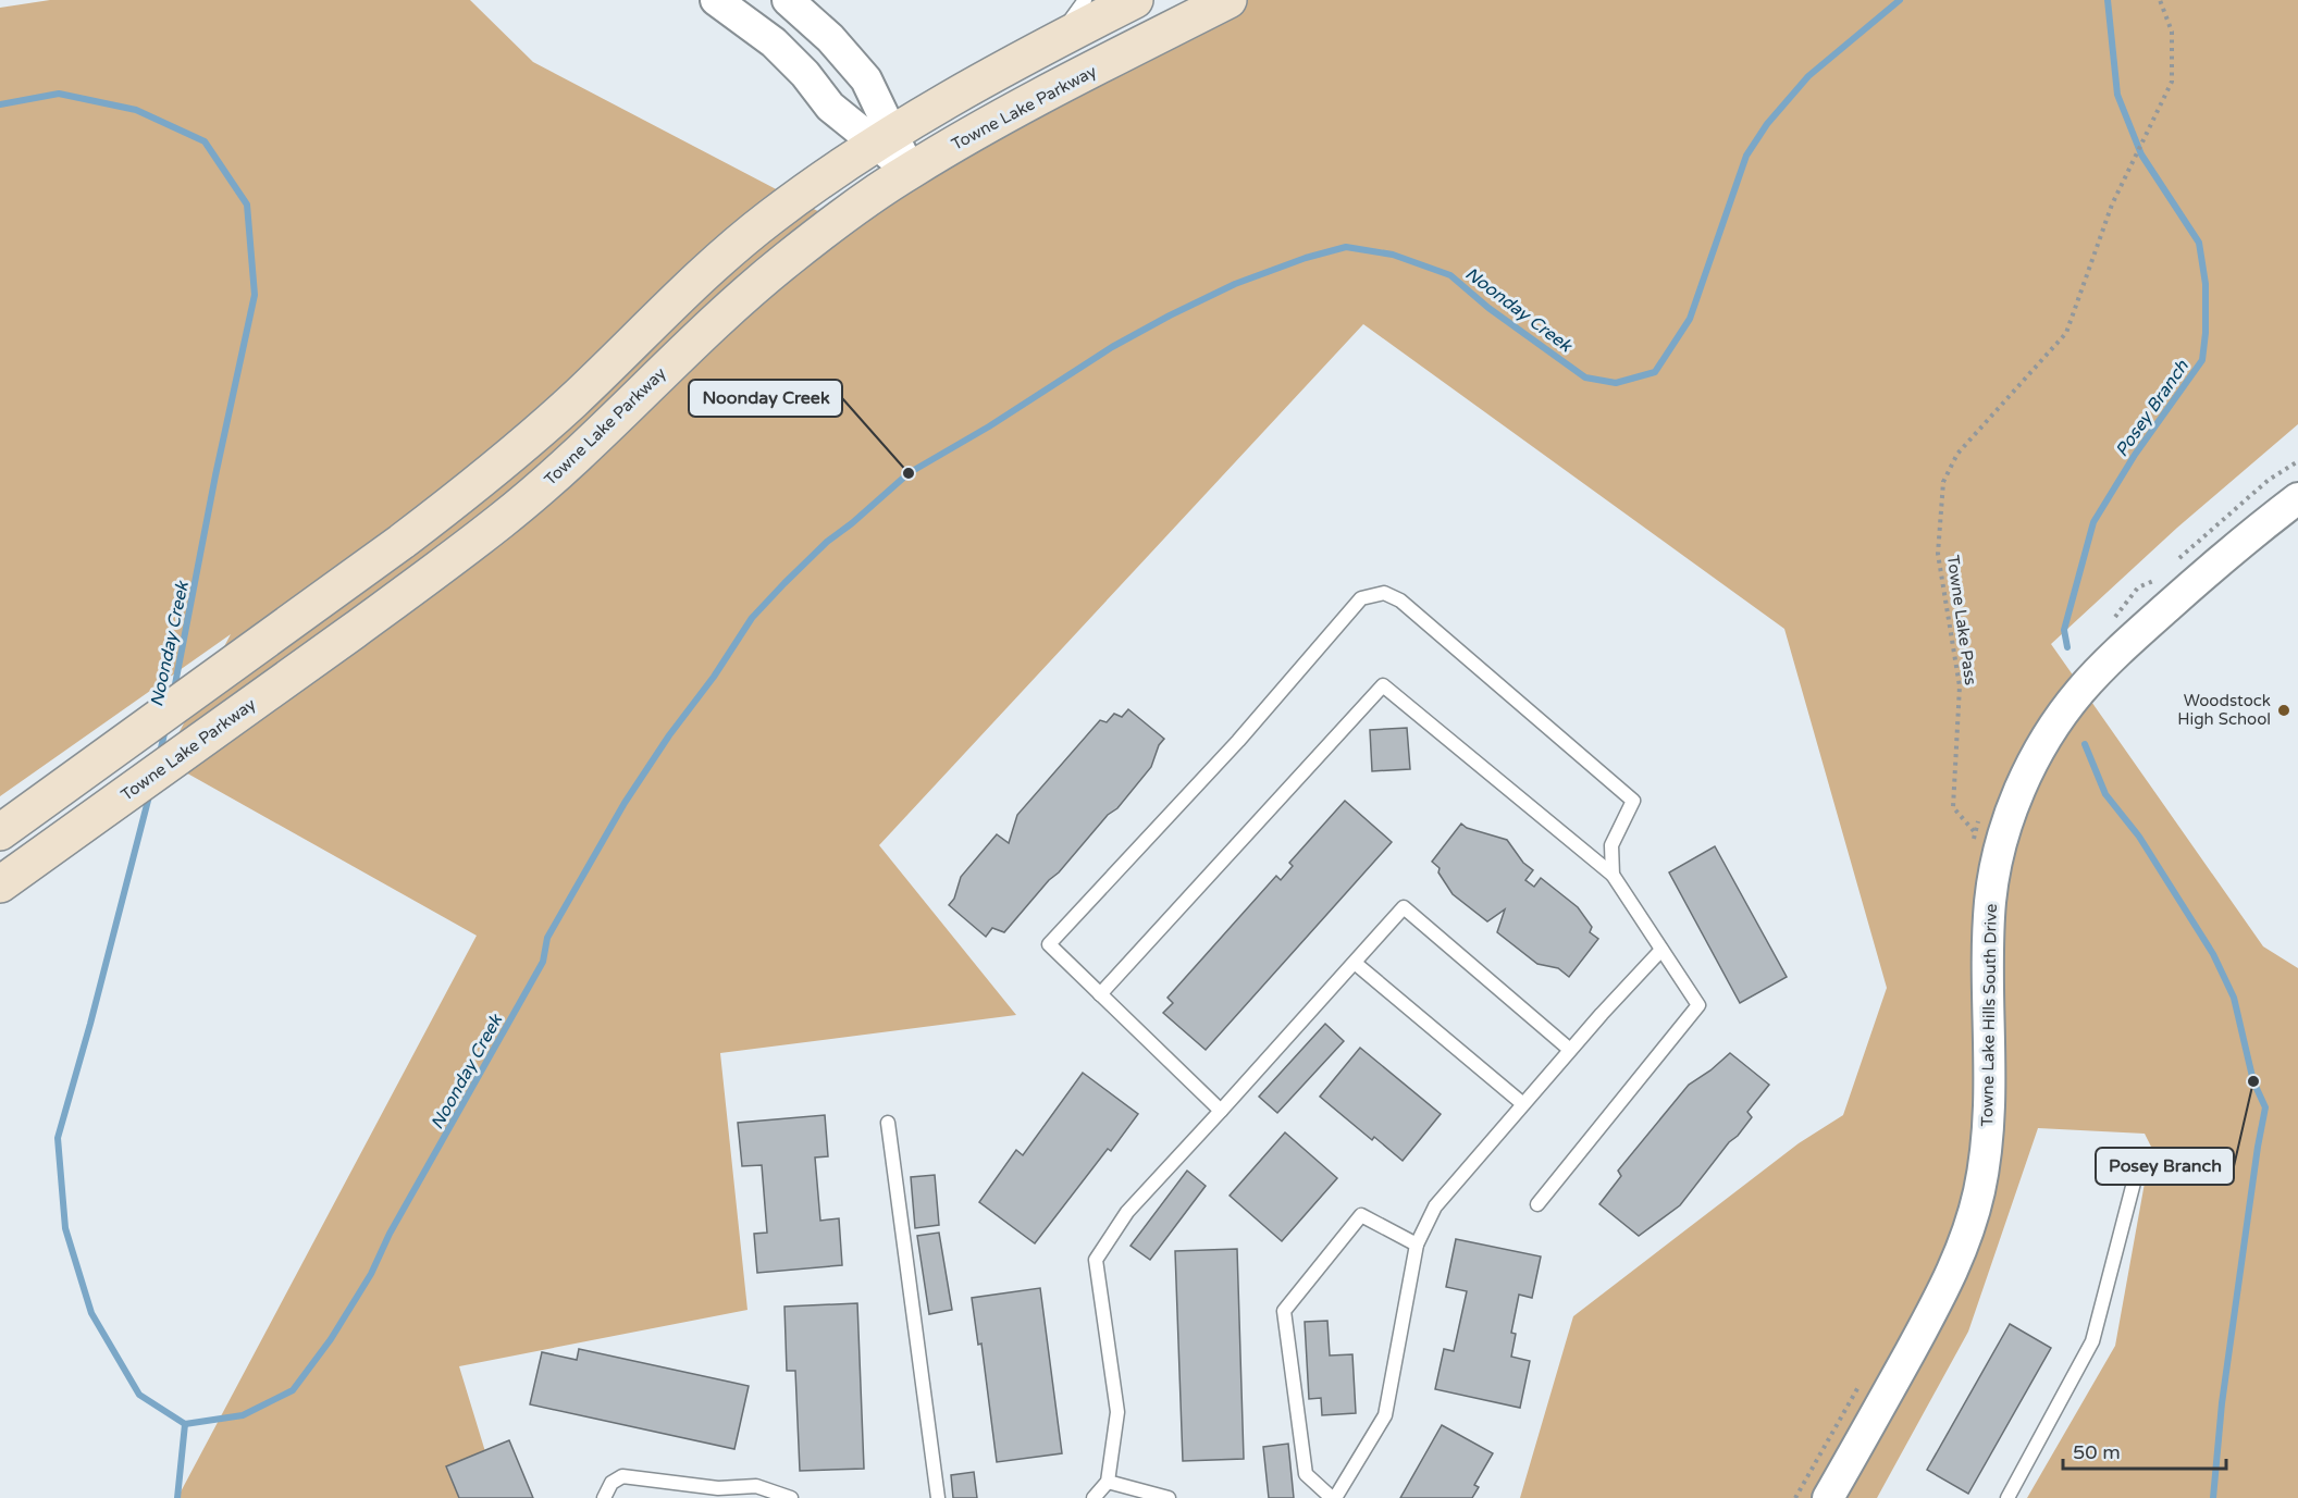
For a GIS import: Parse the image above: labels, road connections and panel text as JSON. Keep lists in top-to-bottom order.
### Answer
{
  "streets": {
    "main road": ["Towne Lake Parkway"],
    "street": ["Towne Lake Hills South Drive"],
    "path": ["Towne Lake Pass"]
  },
  "water": ["Noonday Creek", "Posey Branch"],
  "places": ["Noonday Creek", "Woodstock High School", "Posey Branch"],
  "scale_bar": "50 m"
}
